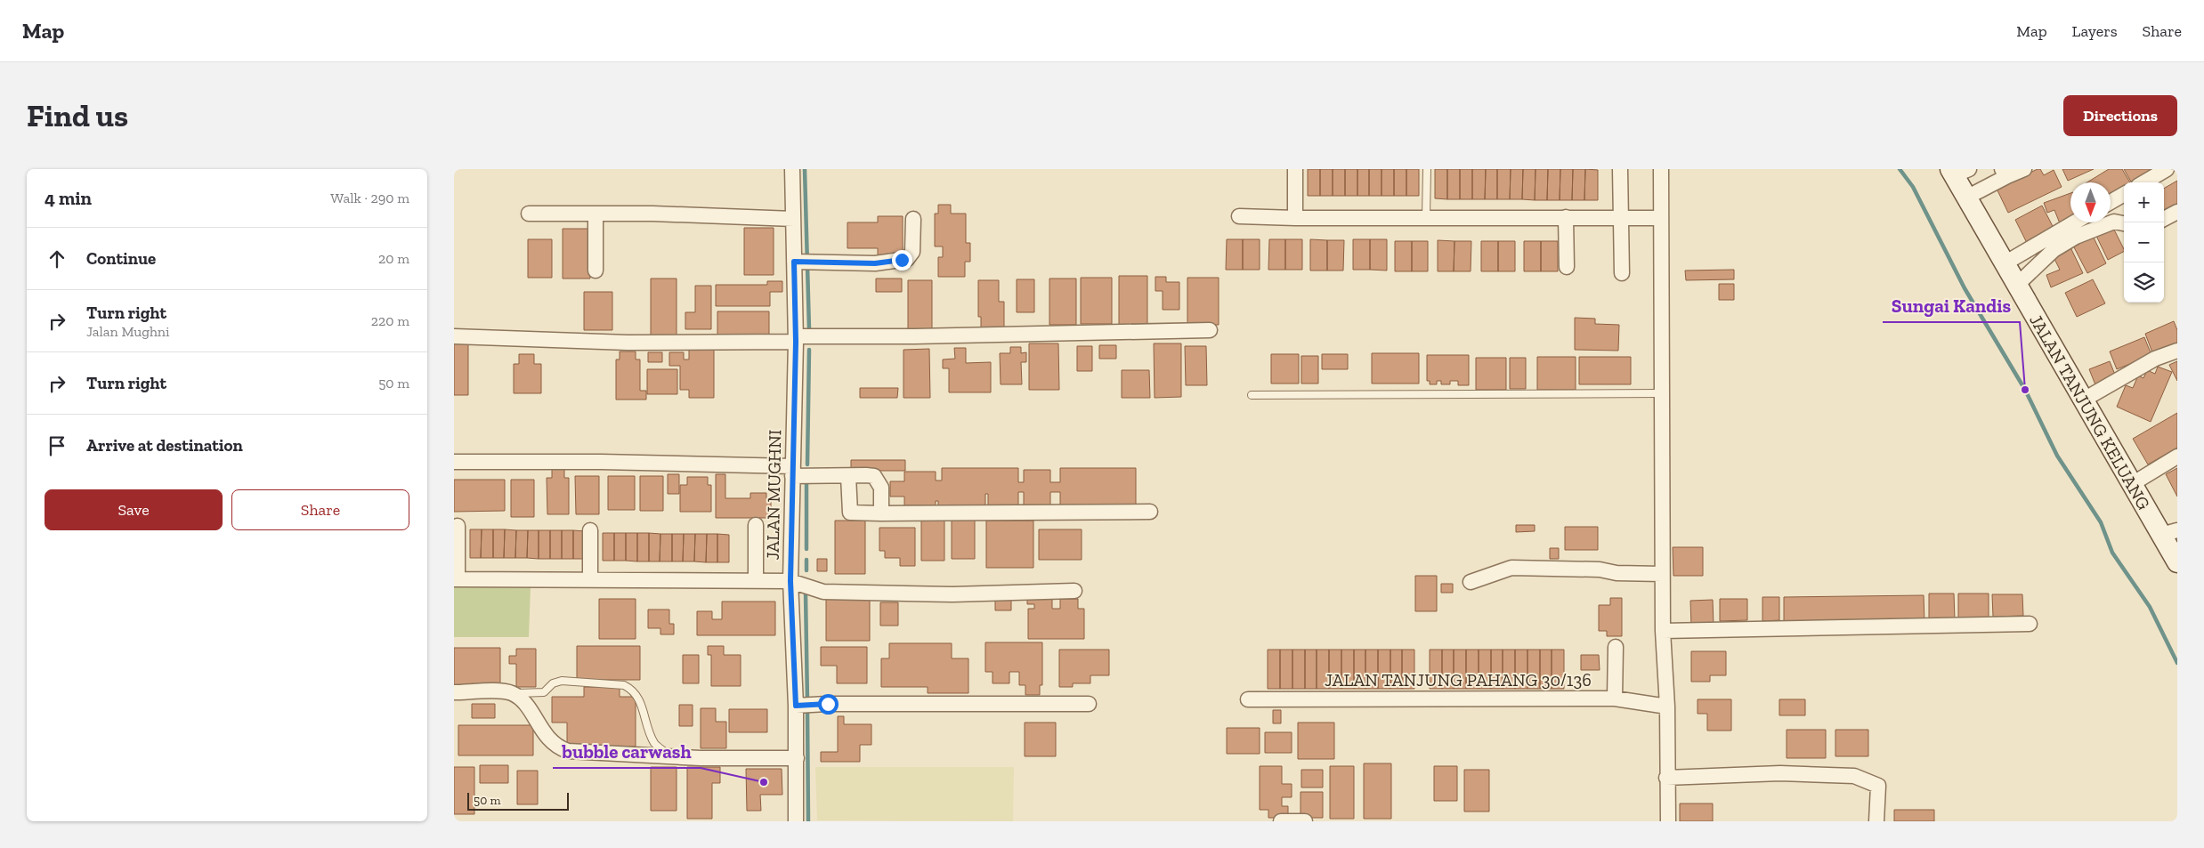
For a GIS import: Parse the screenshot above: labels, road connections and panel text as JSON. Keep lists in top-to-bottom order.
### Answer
{
  "streets": {
    "main road": ["JALAN TANJUNG KELUANG"],
    "street": ["JALAN MUGHNI", "JALAN TANJUNG PAHANG 30/136"]
  },
  "places": ["Sungai Kandis", "bubble carwash"],
  "scale_bar": "50 m",
  "north": "bottom",
  "page": {
    "header": "Map",
    "nav": ["Map", "Layers", "Share"],
    "buttons": [
      "Directions",
      ["Save", "Share"]
    ],
    "title": "Find us",
    "heading": ["4 min", "Walk · 290 m"],
    "map_buttons": ["+", "−"],
    "list": [
      ["Continue", "20 m"],
      ["Turn right", "Jalan Mughni", "220 m"],
      ["Turn right", "50 m"],
      "Arrive at destination"
    ],
    "scale": "50 m"
  }
}
